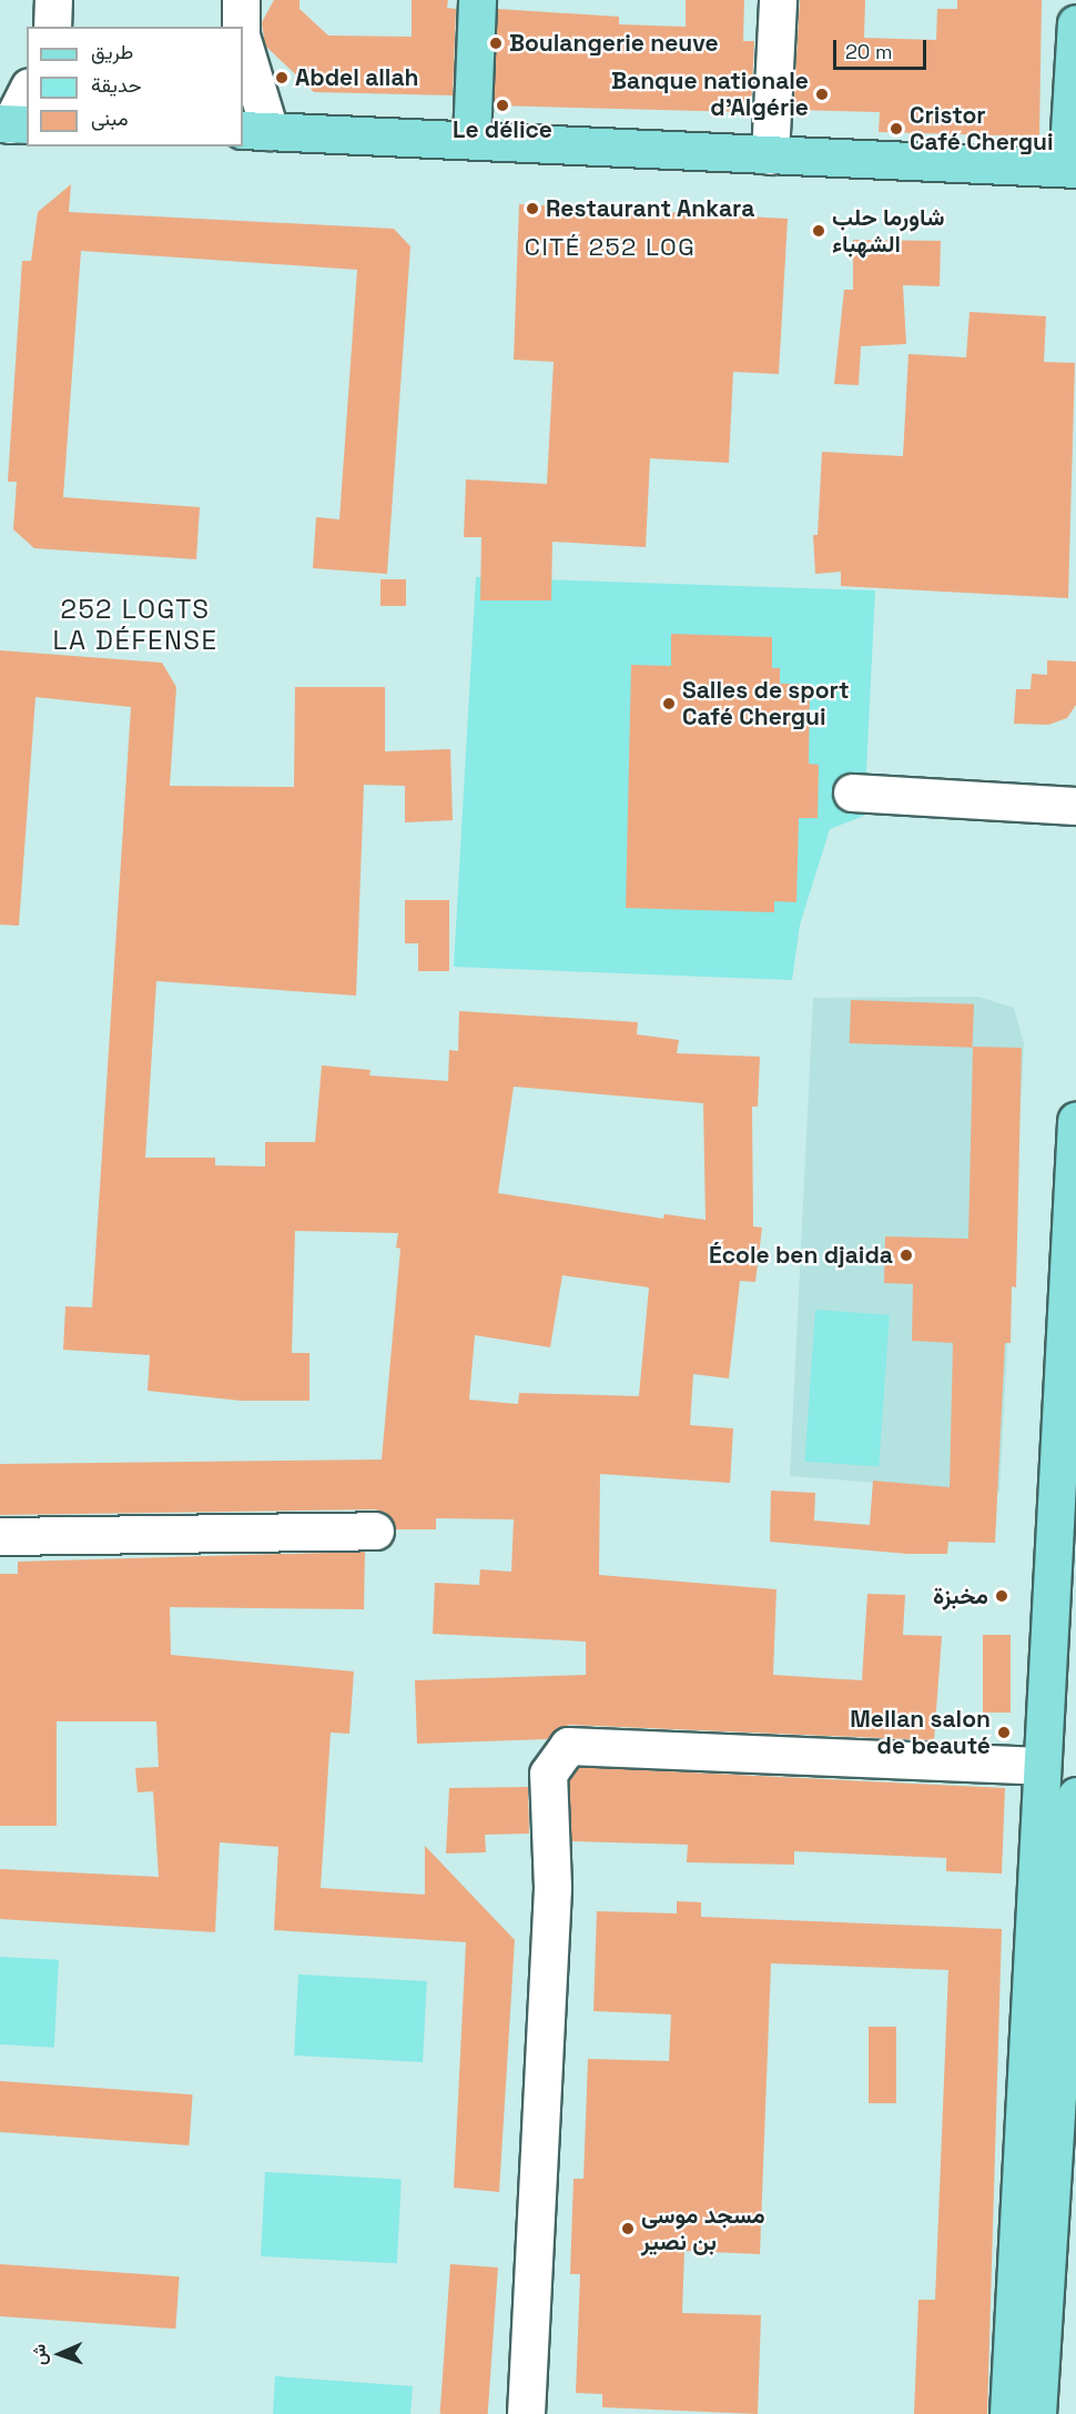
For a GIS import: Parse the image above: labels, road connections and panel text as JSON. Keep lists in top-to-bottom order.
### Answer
{
  "districts": ["CITÉ 252 LOG", "252 LOGTS LA DÉFENSE"],
  "places": [
    "Boulangerie neuve",
    "Abdel allah",
    "Banque nationale d'Algérie",
    "Le délice",
    "Cristor Café Chergui",
    "Restaurant Ankara",
    "شاورما حلب الشهباء",
    "Salles de sport Café Chergui",
    "École ben djaida",
    "مخبزة",
    "Mellan salon de beauté",
    "مسجد موسى بن نصير"
  ],
  "legend": ["طريق", "حديقة", "مبنى"],
  "scale_bar": "20 m",
  "north": "left"
}
